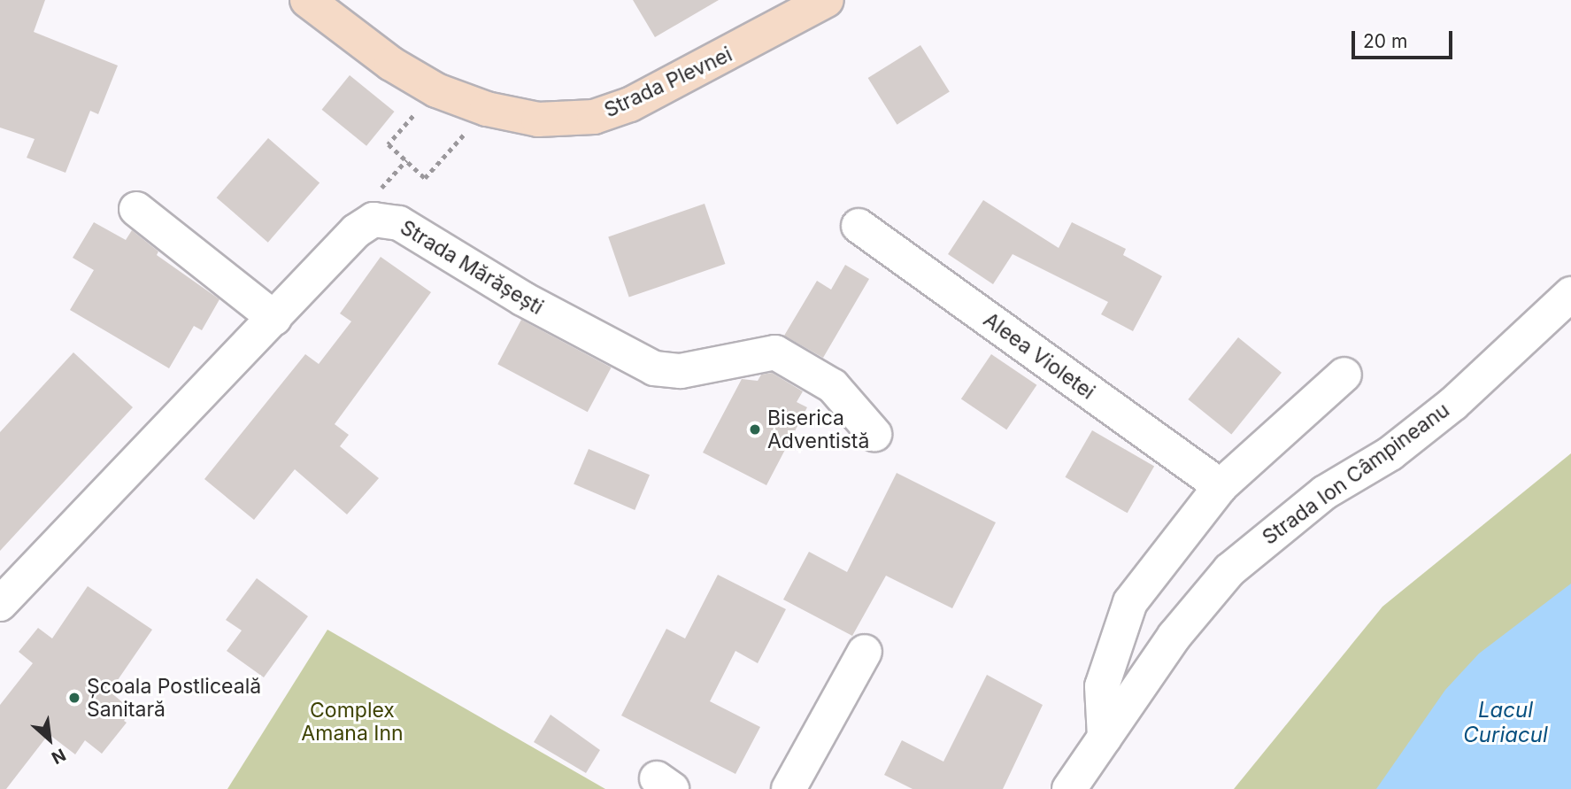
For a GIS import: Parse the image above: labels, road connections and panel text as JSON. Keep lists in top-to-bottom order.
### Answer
{
  "streets": {
    "main road": ["Strada Plevnei"],
    "street": ["Strada Mărășești", "Aleea Violetei", "Strada Ion Câmpineanu"]
  },
  "water": ["Lacul Curiacul"],
  "parks": ["Complex Amana Inn"],
  "places": ["Biserica Adventistă", "Școala Postliceală Sanitară"],
  "scale_bar": "20 m",
  "north": "bottom right"
}
